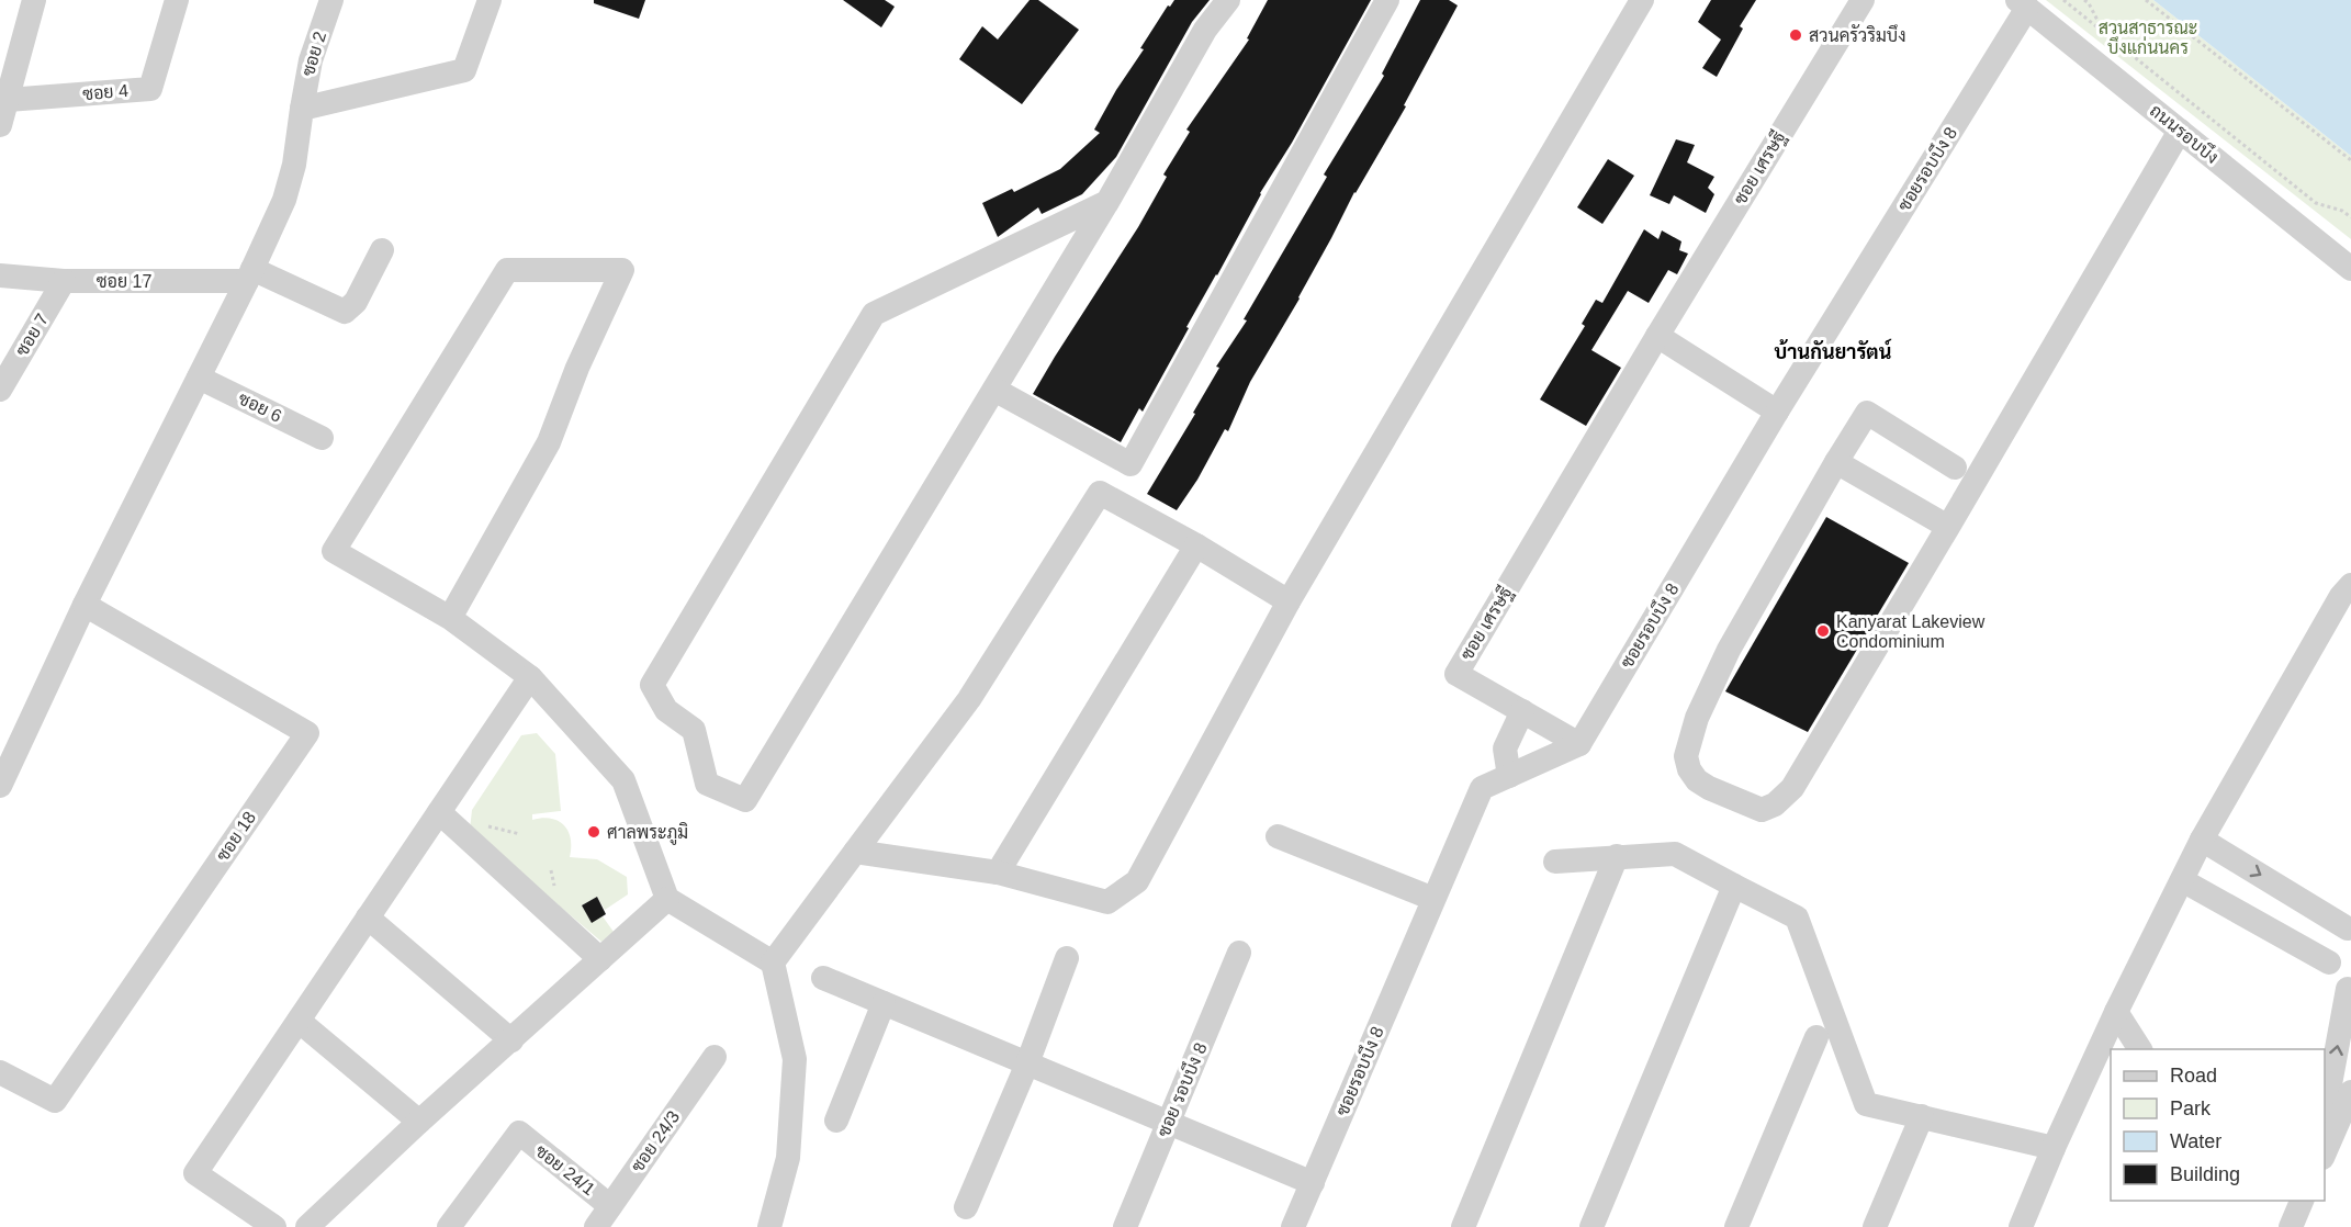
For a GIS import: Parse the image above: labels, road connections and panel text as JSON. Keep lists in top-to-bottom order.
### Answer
{
  "streets": {
    "street": [
      "ซอย 2",
      "ซอย 4",
      "ถนนรอบบึง",
      "ซอย เศรษฐี",
      "ซอยรอบบึง 8",
      "ซอย 17",
      "ซอย 7",
      "ซอย 6",
      "ซอย 18",
      "ซอย รอบบึง 8",
      "ซอย 24/3",
      "ซอย 24/1"
    ]
  },
  "crossings": [
    ["ซอย 2", "ซอย 17"],
    ["ซอย 2", "ซอย 6"],
    ["ซอย 2", "ซอย 18"],
    ["ถนนรอบบึง", "ซอยรอบบึง 8"],
    ["ซอย 17", "ซอย 7"],
    ["ซอย 24/3", "ซอย 24/1"]
  ],
  "districts": ["บ้านกันยารัตน์"],
  "parks": ["สวนสาธารณะ บึงแก่นนคร"],
  "places": ["สวนครัวริมบึง", "Kanyarat Lakeview Condominium", "ศาลพระภูมิ"],
  "legend": [
    "Road",
    "Park",
    "Water",
    "Building"
  ]
}
